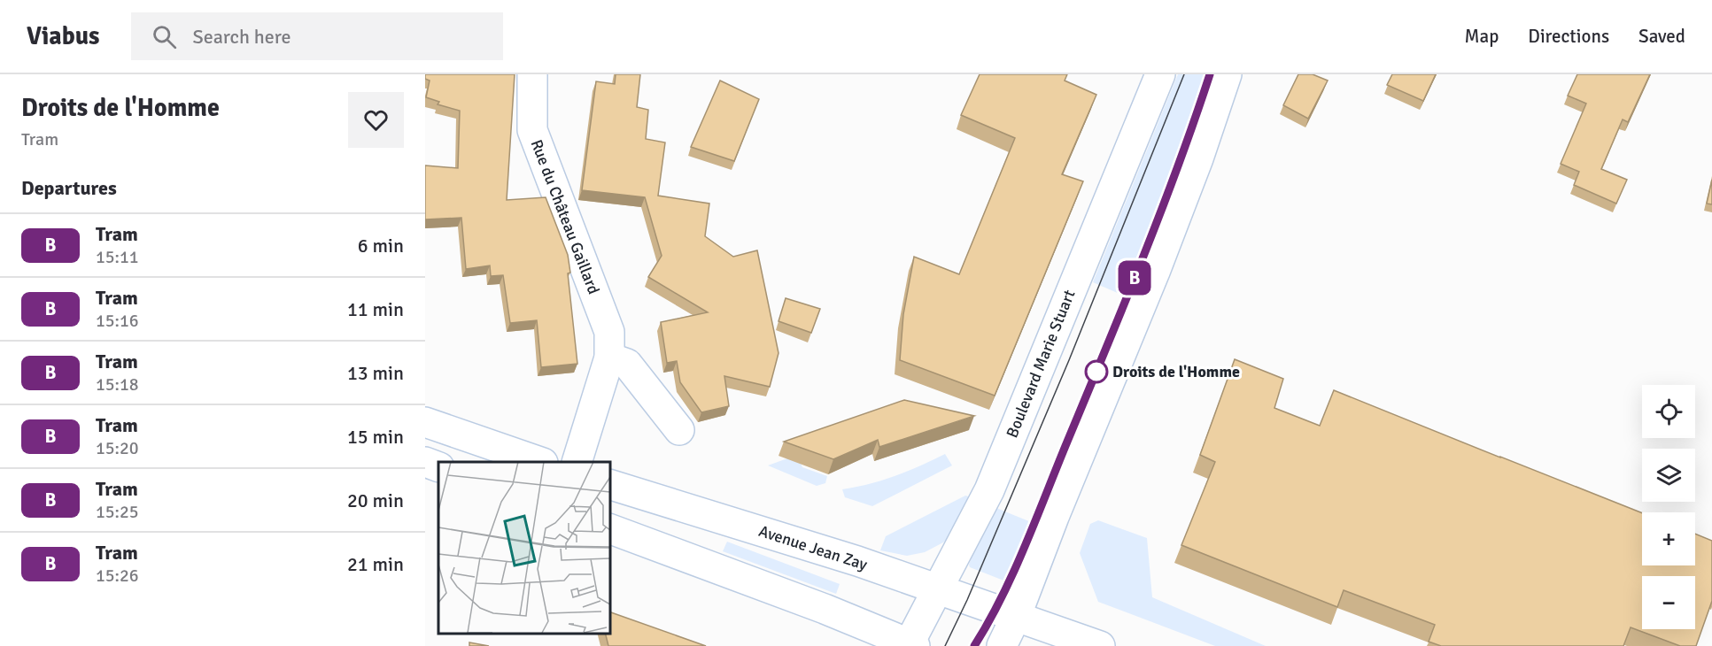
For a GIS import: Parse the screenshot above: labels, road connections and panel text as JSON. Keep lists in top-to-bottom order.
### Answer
{
  "streets": {
    "main road": ["Rue du Château Gaillard", "Boulevard Marie Stuart", "Avenue Jean Zay"]
  },
  "crossings": [
    ["Boulevard Marie Stuart", "Avenue Jean Zay"]
  ],
  "places": ["Droits de l'Homme"],
  "lines": ["tram line B"],
  "page": {
    "header": "Viabus",
    "search": "Search here",
    "nav": ["Map", "Directions", "Saved"],
    "heading": [
      ["Droits de l'Homme", "Tram"],
      "Departures"
    ],
    "on_map": "B",
    "list": [
      {
        "mark": "B",
        "name": "Tram",
        "note": "15:11",
        "value": "6 min"
      },
      {
        "mark": "B",
        "name": "Tram",
        "note": "15:16",
        "value": "11 min"
      },
      {
        "mark": "B",
        "name": "Tram",
        "note": "15:18",
        "value": "13 min"
      },
      {
        "mark": "B",
        "name": "Tram",
        "note": "15:20",
        "value": "15 min"
      },
      {
        "mark": "B",
        "name": "Tram",
        "note": "15:25",
        "value": "20 min"
      },
      {
        "mark": "B",
        "name": "Tram",
        "note": "15:26",
        "value": "21 min"
      }
    ],
    "map_buttons": ["+", "−"]
  }
}
